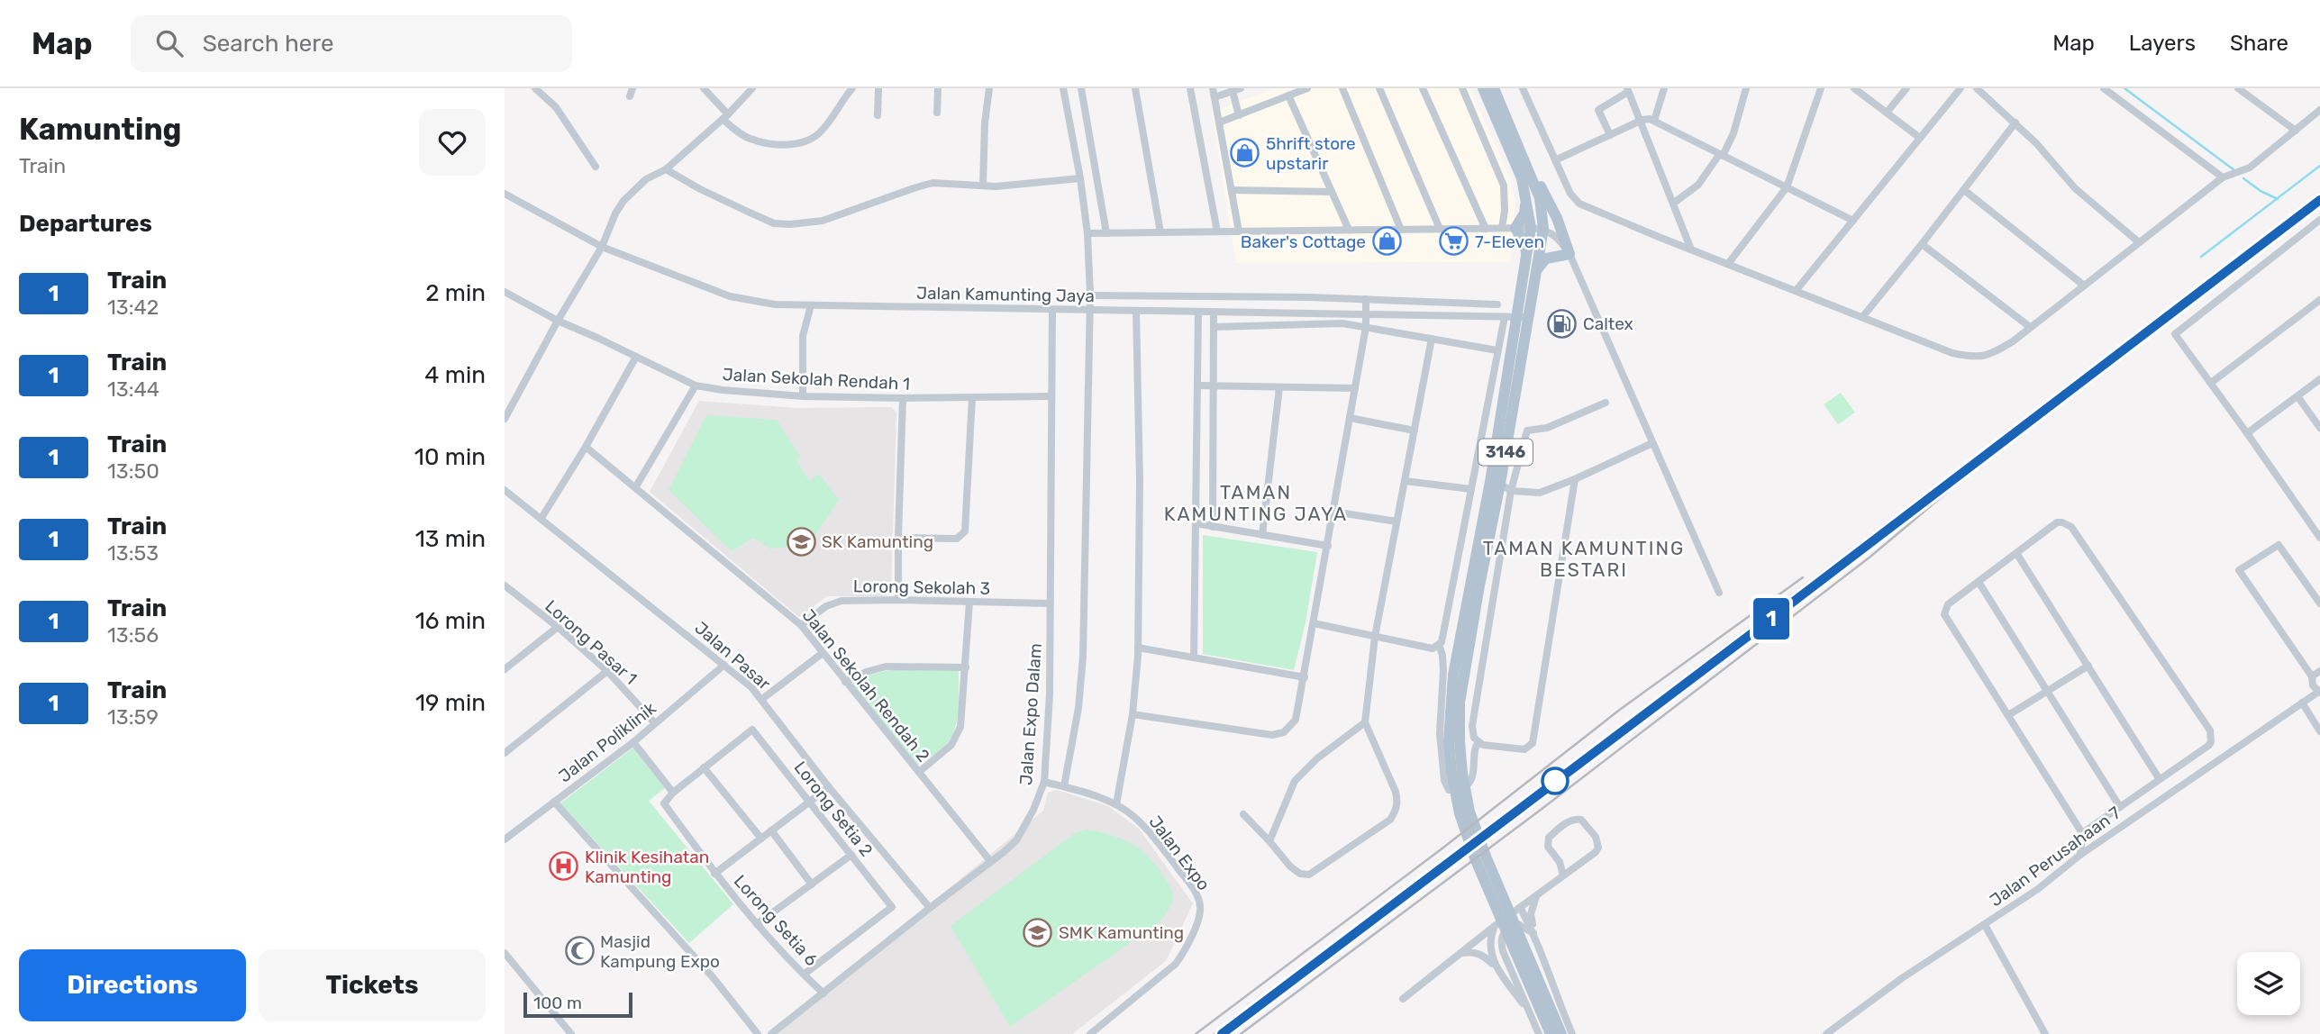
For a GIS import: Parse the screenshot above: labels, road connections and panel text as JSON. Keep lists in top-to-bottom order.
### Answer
{
  "streets": {
    "main road": ["3146"],
    "street": [
      "Jalan Kamunting Jaya",
      "Jalan Sekolah Rendah 1",
      "Lorong Sekolah 3",
      "Lorong Pasar 1",
      "Jalan Pasar",
      "Jalan Sekolah Rendah 2",
      "Jalan Expo Dalam",
      "Jalan Poliklinik",
      "Lorong Setia 2",
      "Jalan Expo",
      "Jalan Perusahaan 7",
      "Lorong Setia 6"
    ]
  },
  "crossings": [
    ["Jalan Kamunting Jaya", "3146"],
    ["Jalan Kamunting Jaya", "Jalan Expo Dalam"],
    ["Jalan Sekolah Rendah 1", "Jalan Expo Dalam"],
    ["Lorong Sekolah 3", "Jalan Sekolah Rendah 2"],
    ["Lorong Sekolah 3", "Jalan Expo Dalam"],
    ["Lorong Pasar 1", "Jalan Poliklinik"],
    ["Jalan Pasar", "Jalan Expo Dalam"],
    ["Jalan Pasar", "Jalan Poliklinik"],
    ["Jalan Sekolah Rendah 2", "Jalan Expo Dalam"],
    ["Jalan Expo Dalam", "Jalan Expo"],
    ["Jalan Expo Dalam", "Lorong Setia 6"],
    ["Lorong Setia 2", "Lorong Setia 6"]
  ],
  "districts": ["TAMAN KAMUNTING JAYA", "TAMAN KAMUNTING BESTARI"],
  "places": {
    "shop": ["5hrift store upstarir", "Baker's Cottage"],
    "supermarket": ["7-Eleven"],
    "fuel station": ["Caltex"],
    "school or university": ["SK Kamunting", "SMK Kamunting"],
    "hospital": ["Klinik Kesihatan Kamunting"],
    "mosque": ["Masjid Kampung Expo"]
  },
  "scale_bar": "100 m",
  "page": {
    "header": "Map",
    "search": "Search here",
    "nav": ["Map", "Layers", "Share"],
    "heading": [
      ["Kamunting", "Train"],
      "Departures"
    ],
    "on_map": "1",
    "list": [
      {
        "mark": "1",
        "name": "Train",
        "note": "13:42",
        "value": "2 min"
      },
      {
        "mark": "1",
        "name": "Train",
        "note": "13:44",
        "value": "4 min"
      },
      {
        "mark": "1",
        "name": "Train",
        "note": "13:50",
        "value": "10 min"
      },
      {
        "mark": "1",
        "name": "Train",
        "note": "13:53",
        "value": "13 min"
      },
      {
        "mark": "1",
        "name": "Train",
        "note": "13:56",
        "value": "16 min"
      },
      {
        "mark": "1",
        "name": "Train",
        "note": "13:59",
        "value": "19 min"
      }
    ],
    "buttons": ["Directions", "Tickets"],
    "scale": "100 m"
  }
}
